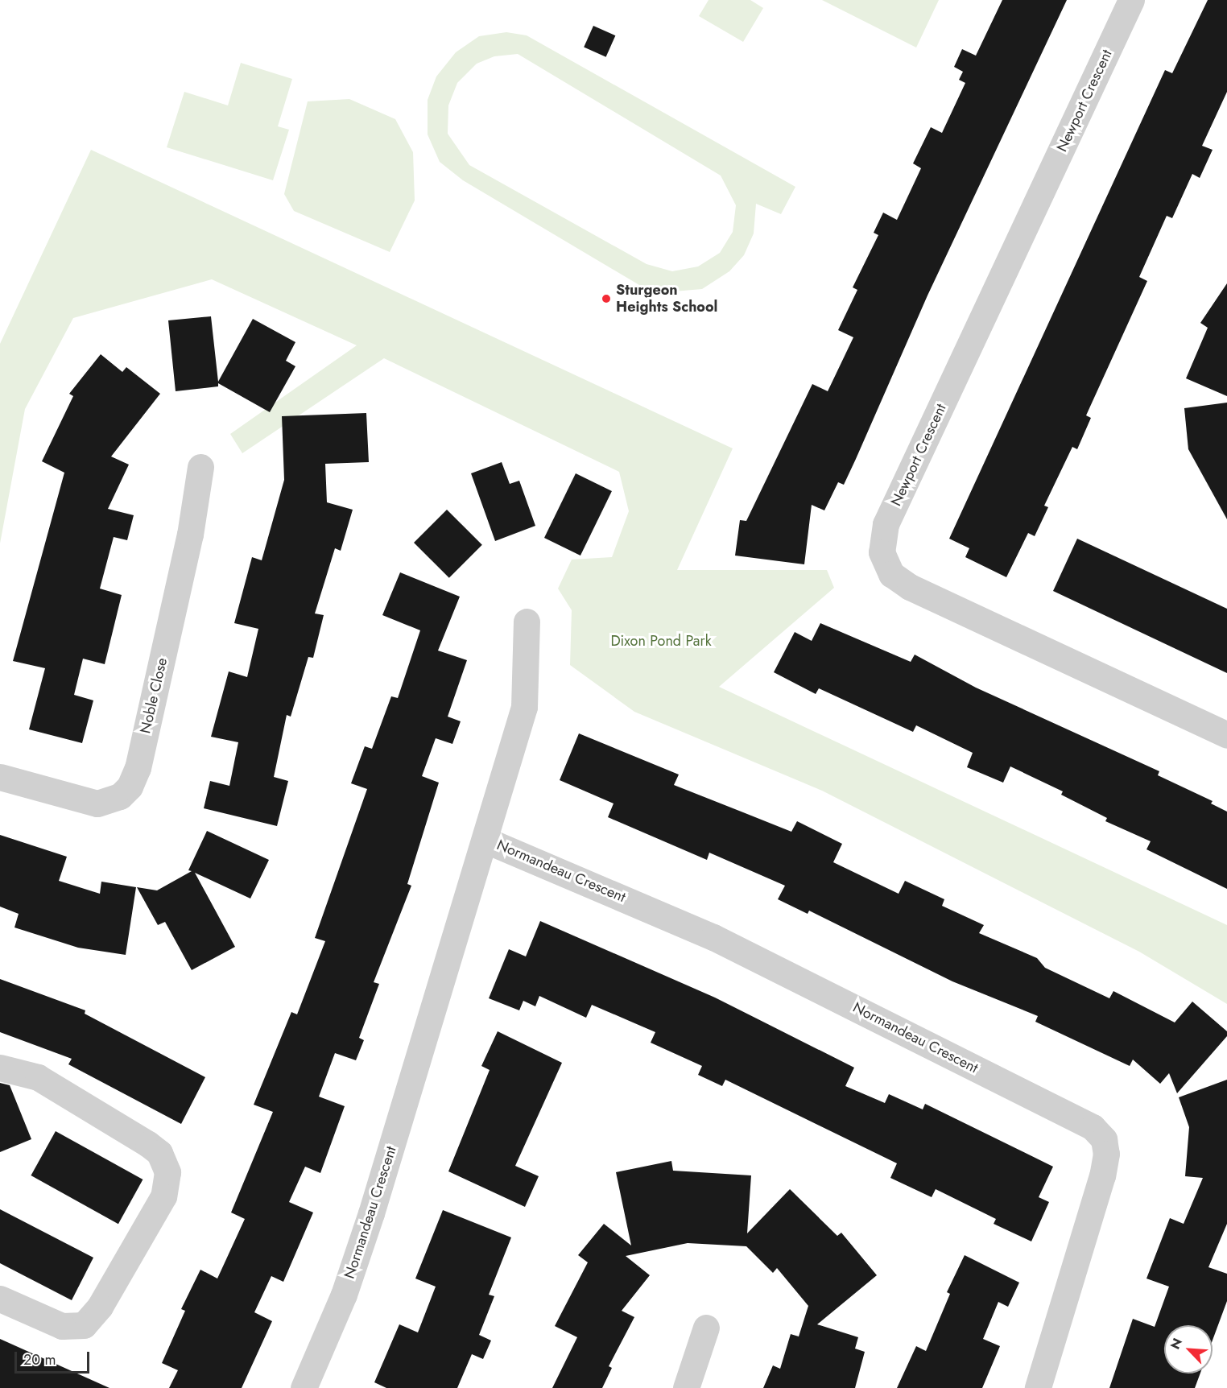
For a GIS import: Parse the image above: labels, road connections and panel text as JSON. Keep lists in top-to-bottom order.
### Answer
{
  "streets": {
    "street": ["Newport Crescent", "Noble Close", "Normandeau Crescent"]
  },
  "parks": ["Dixon Pond Park"],
  "places": ["Sturgeon Heights School"],
  "scale_bar": "20 m",
  "north": "top left"
}
